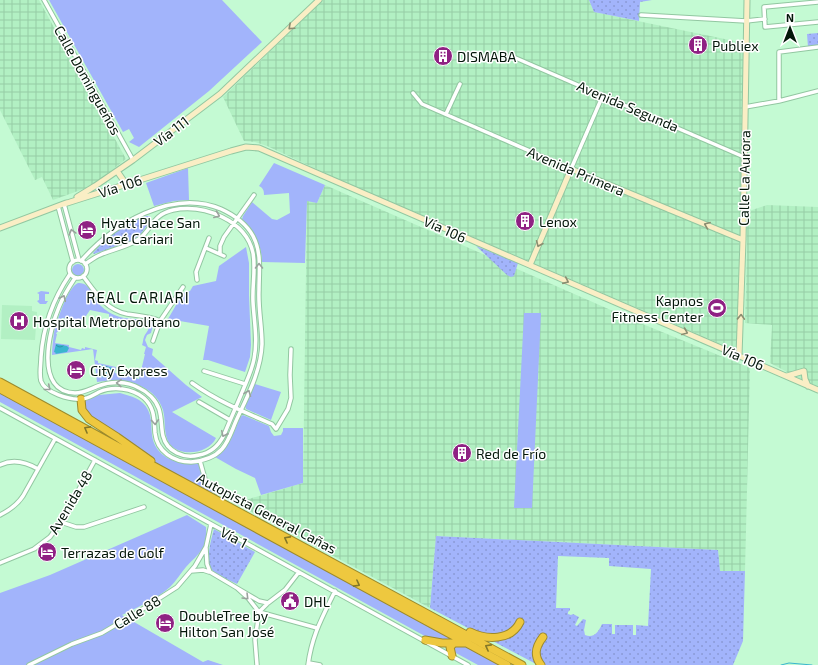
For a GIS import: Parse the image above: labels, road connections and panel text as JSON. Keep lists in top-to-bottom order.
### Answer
{
  "streets": {
    "highway": ["Autopista General Cañas"],
    "main road": [
      "Vía 111",
      "Avenida Primera",
      "Calle La Aurora",
      "Vía 106"
    ],
    "street": [
      "Calle Domingueños",
      "Avenida Segunda",
      "Avenida 48",
      "Vía 1",
      "Calle 88"
    ]
  },
  "crossings": [
    ["Calle Domingueños", "Vía 111"],
    ["Avenida Segunda", "Calle La Aurora"],
    ["Vía 111", "Vía 106"],
    ["Avenida Primera", "Calle La Aurora"],
    ["Calle La Aurora", "Vía 106"],
    ["Avenida 48", "Vía 1"],
    ["Vía 1", "Calle 88"]
  ],
  "one_way": ["Vía 111", "Avenida Primera"],
  "districts": ["REAL CARIARI"],
  "places": {
    "building": [
      "Publiex",
      "DISMABA",
      "Lenox",
      "Red de Frío"
    ],
    "hotel": [
      "Hyatt Place San José Cariari",
      "City Express",
      "Terrazas de Golf",
      "DoubleTree by Hilton San José"
    ],
    "sports": ["Kapnos Fitness Center"],
    "hospital": ["Hospital Metropolitano"],
    "public building": ["DHL"]
  },
  "north": "top"
}
